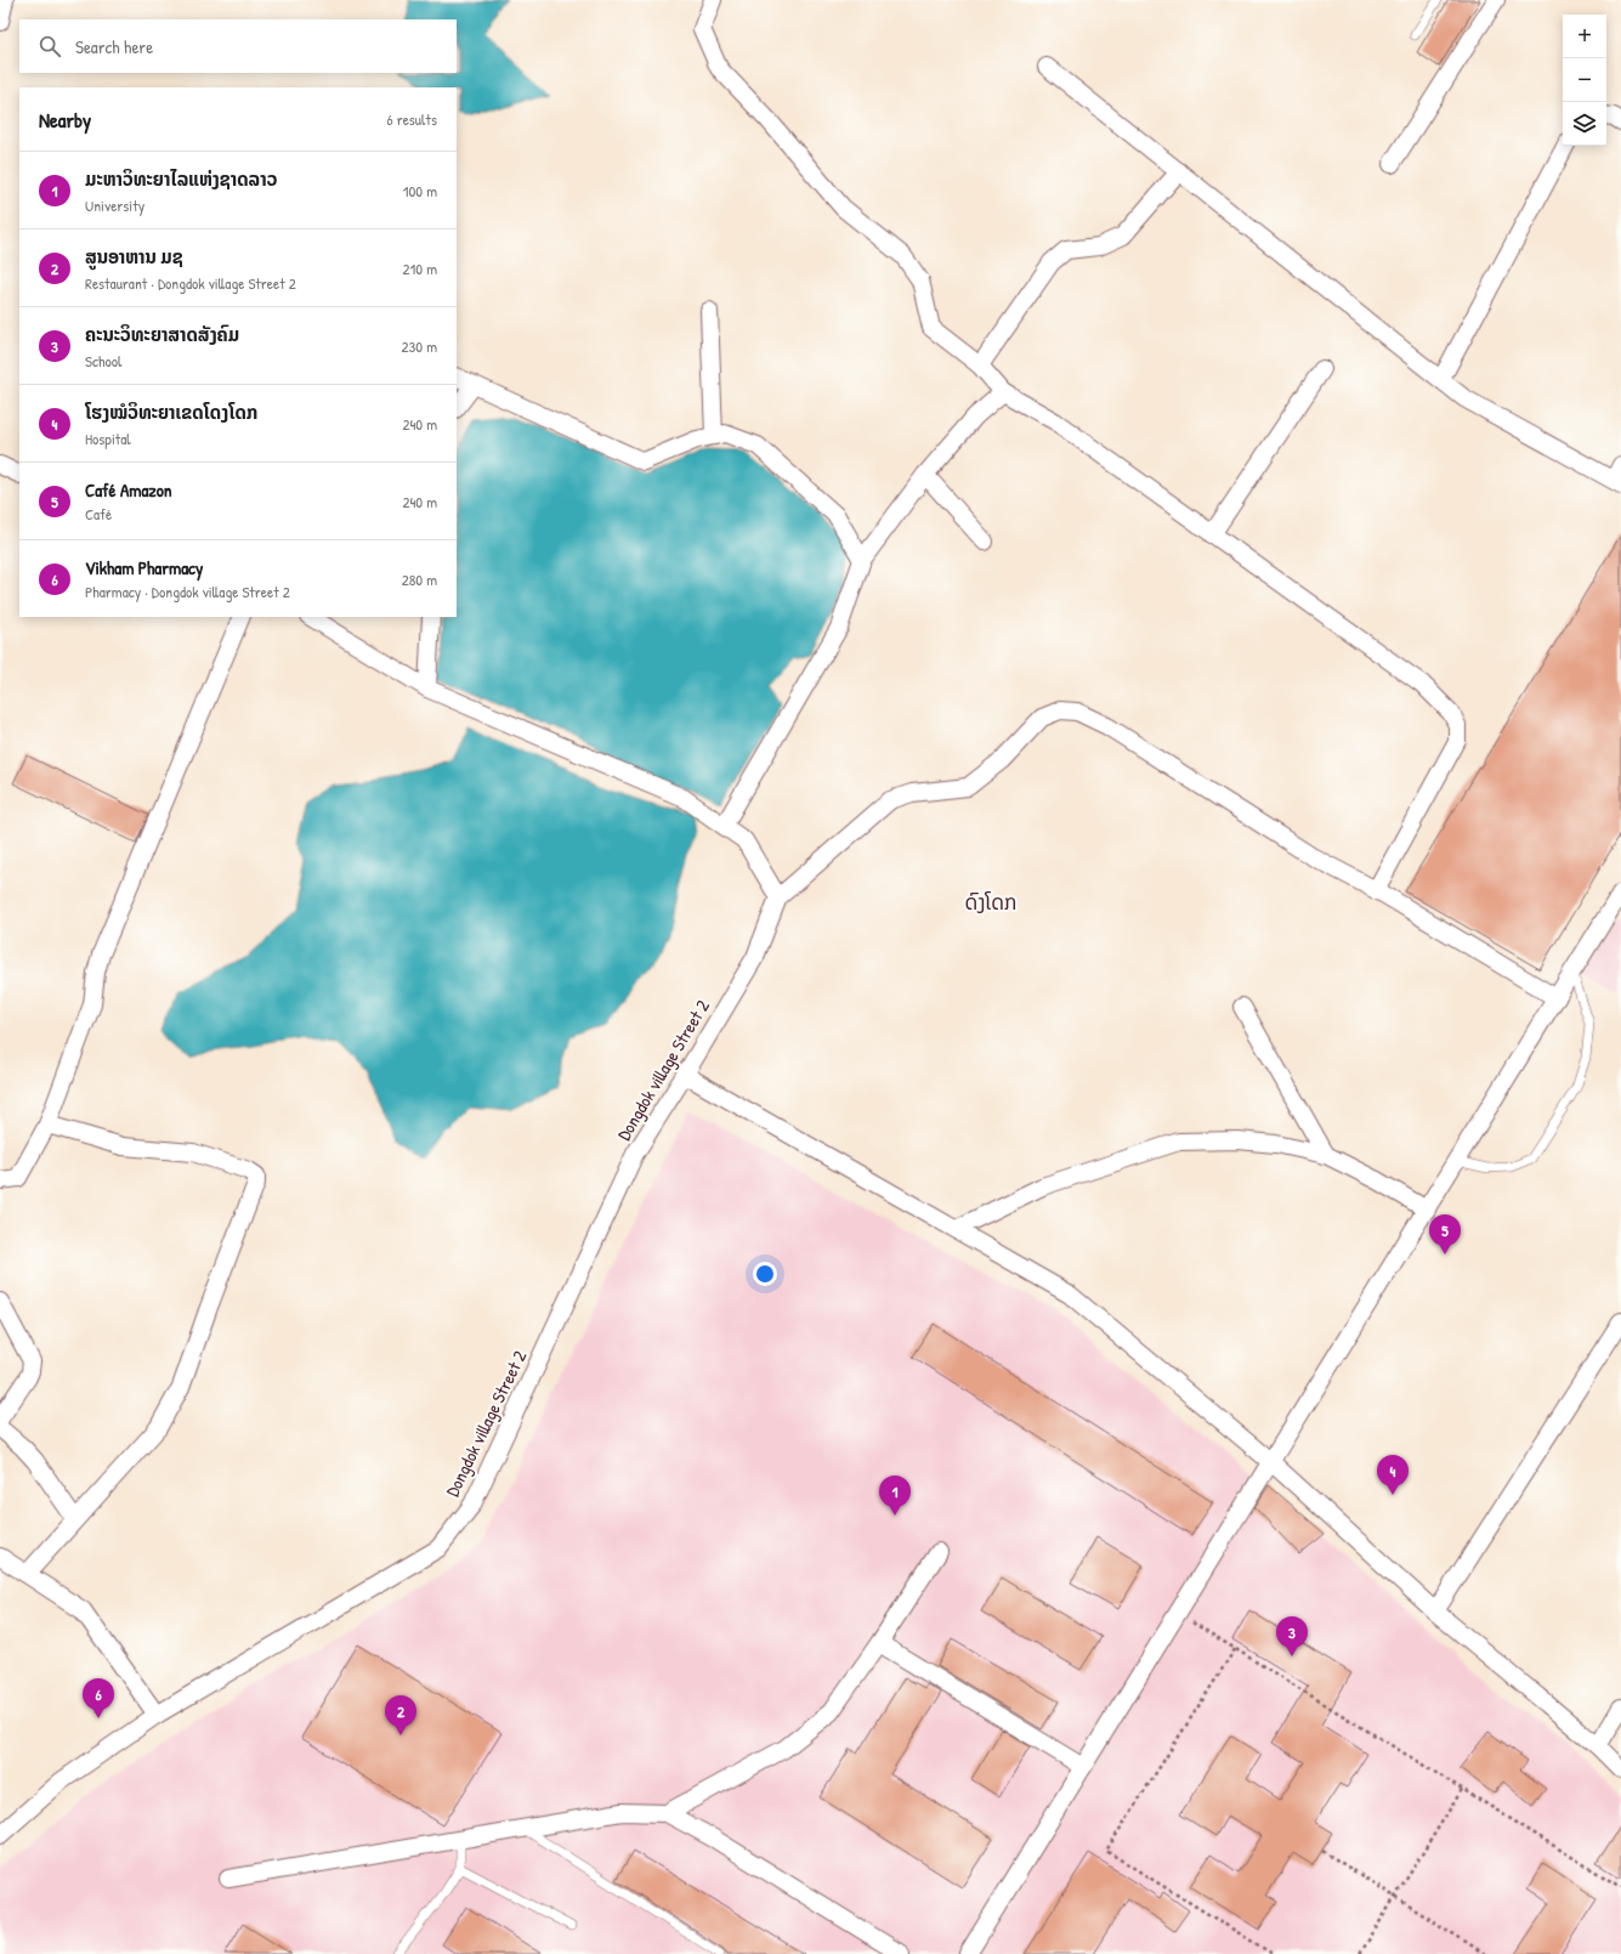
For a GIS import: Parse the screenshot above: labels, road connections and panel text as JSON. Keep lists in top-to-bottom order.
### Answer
{
  "streets": {
    "street": ["Dongdok village Street 2"]
  },
  "districts": ["ດົງໂດກ"],
  "page": {
    "map_buttons": ["+", "−"],
    "search": "Search here",
    "heading": ["Nearby", "6 results"],
    "list": [
      {
        "mark": "1",
        "name": "ມະຫາວິທະຍາໄລແຫ່ງຊາດລາວ",
        "note": "University",
        "value": "100 m"
      },
      {
        "mark": "2",
        "name": "ສູນອາຫານ ມຊ",
        "note": "Restaurant · Dongdok village Street 2",
        "value": "210 m"
      },
      {
        "mark": "3",
        "name": "ຄະນະວິທະຍາສາດສັງຄົມ",
        "note": "School",
        "value": "230 m"
      },
      {
        "mark": "4",
        "name": "ໂຮງໝໍວິທະຍາເຂດໂດງໂດກ",
        "note": "Hospital",
        "value": "240 m"
      },
      {
        "mark": "5",
        "name": "Café Amazon",
        "note": "Café",
        "value": "240 m"
      },
      {
        "mark": "6",
        "name": "Vikham Pharmacy",
        "note": "Pharmacy · Dongdok village Street 2",
        "value": "280 m"
      }
    ],
    "pins": [
      "5",
      "4",
      "1",
      "3",
      "6",
      "2"
    ]
  }
}
